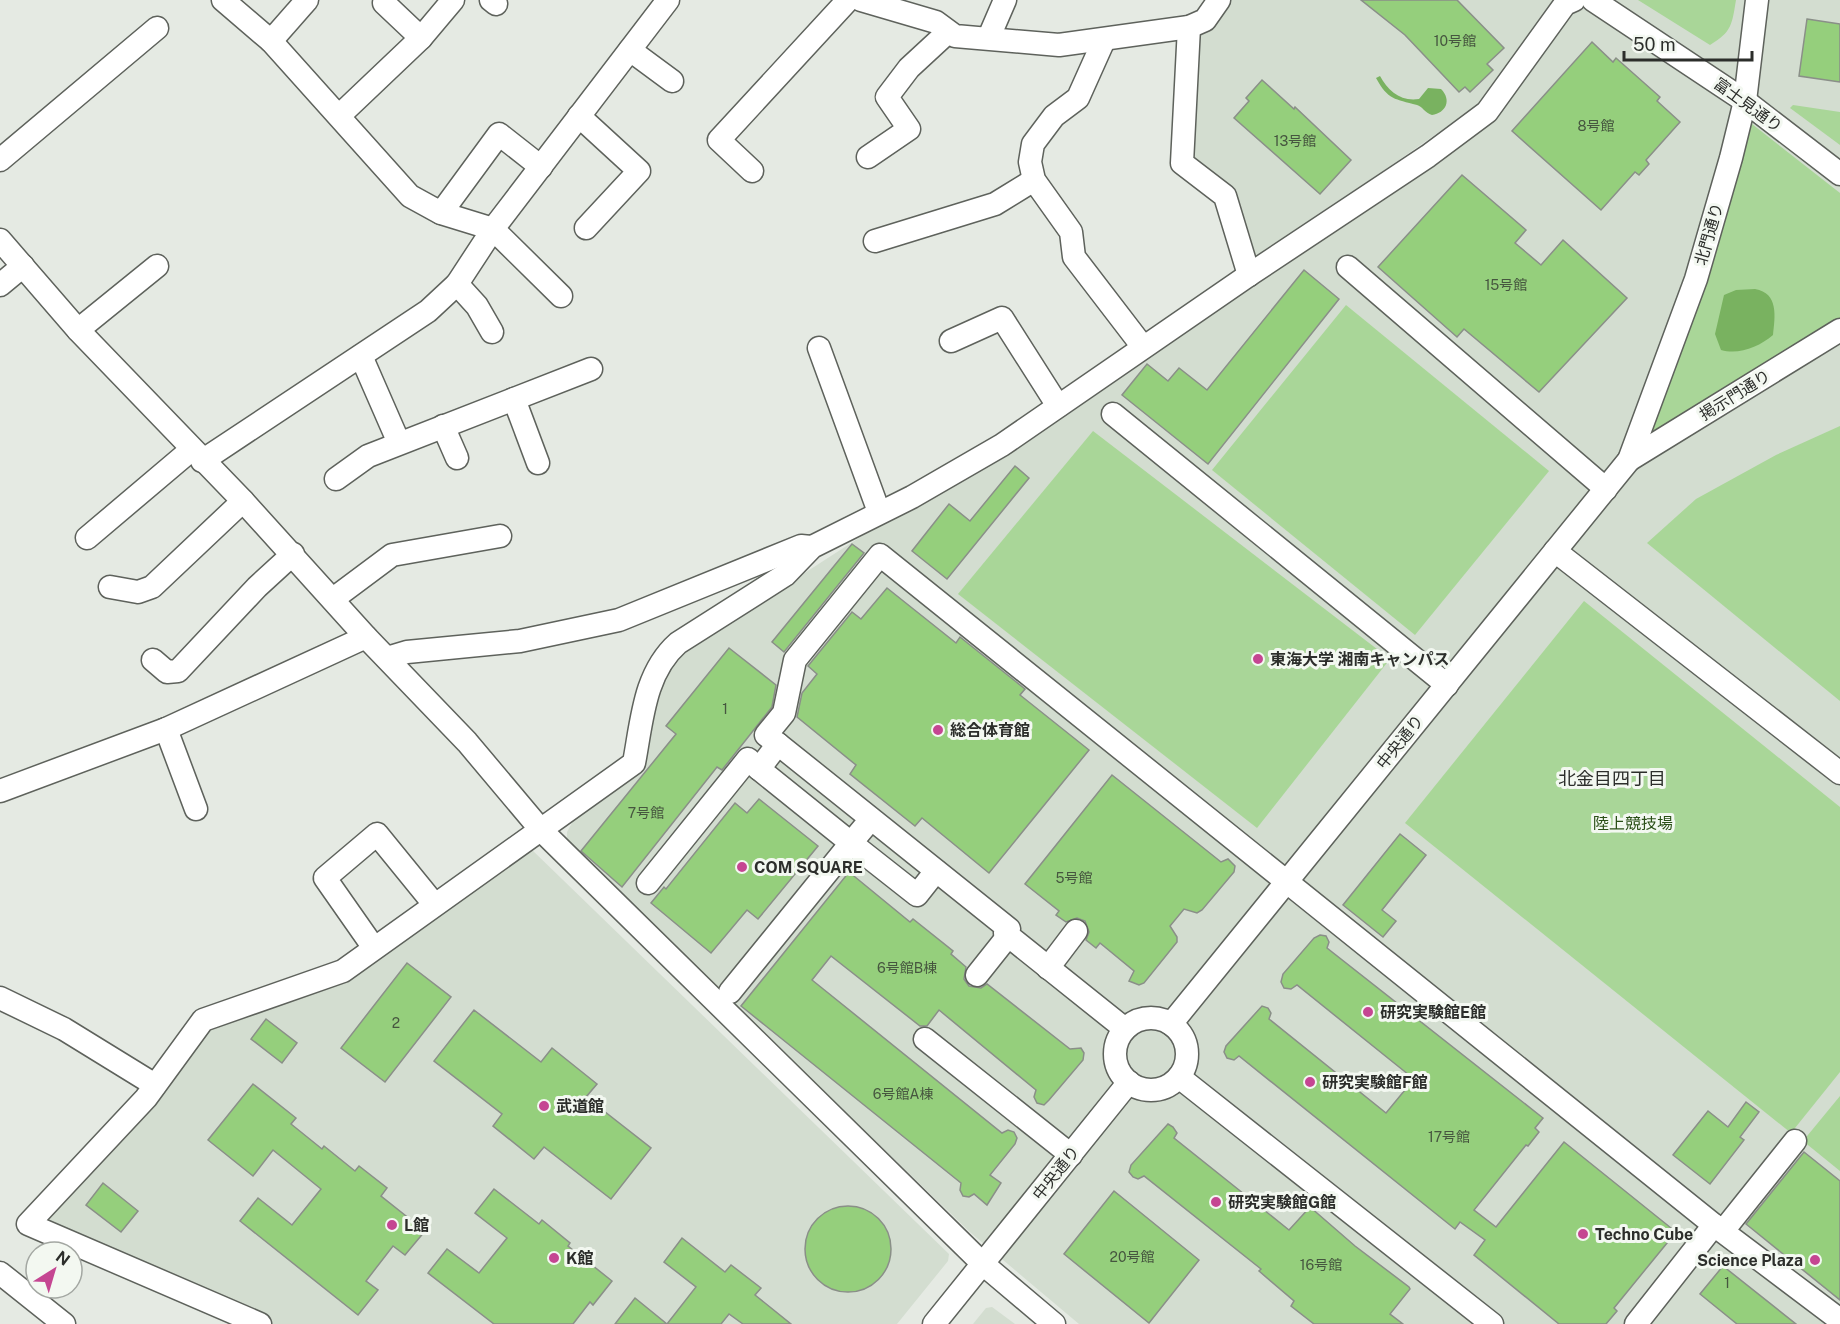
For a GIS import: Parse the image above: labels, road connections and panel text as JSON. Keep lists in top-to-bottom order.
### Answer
{
  "streets": {
    "street": [
      "富士見通り",
      "北門通り",
      "掲示門通り",
      "中央通り"
    ]
  },
  "crossings": [
    ["富士見通り", "北門通り"],
    ["北門通り", "掲示門通り"],
    ["北門通り", "中央通り"],
    ["掲示門通り", "中央通り"]
  ],
  "districts": ["北金目四丁目"],
  "parks": ["陸上競技場"],
  "places": [
    "東海大学 湘南キャンパス",
    "総合体育館",
    "COM SQUARE",
    "研究実験館E館",
    "研究実験館F館",
    "武道館",
    "研究実験館G館",
    "L館",
    "Techno Cube",
    "K館",
    "Science Plaza"
  ],
  "house_numbers": [
    "10号館",
    "8号館",
    "13号館",
    "15号館",
    "1",
    "7号館",
    "5号館",
    "6号館B棟",
    "2",
    "6号館A棟",
    "17号館",
    "20号館",
    "16号館",
    "1"
  ],
  "scale_bar": "50 m",
  "north": "top right"
}
